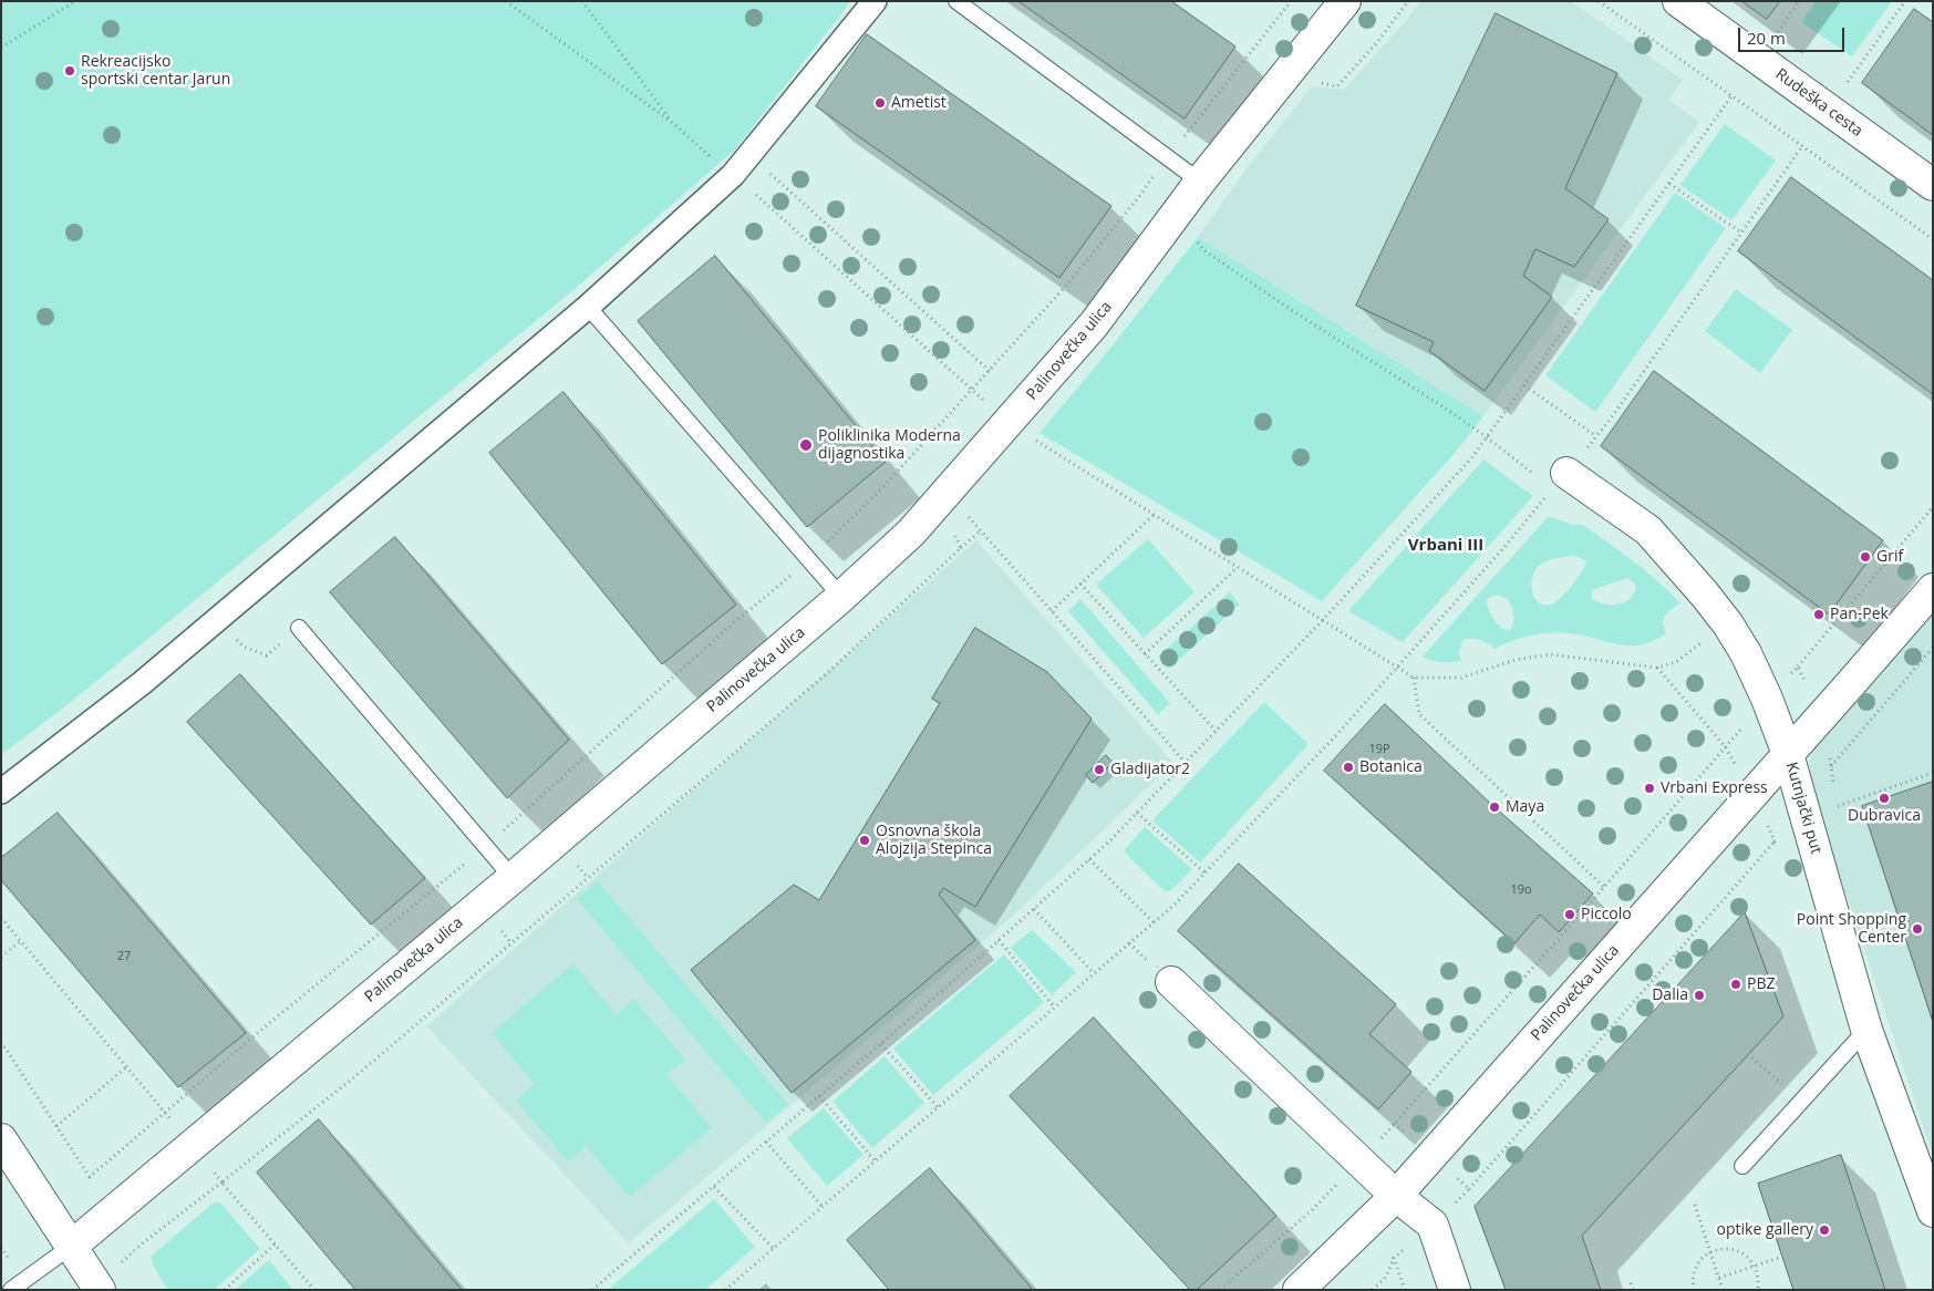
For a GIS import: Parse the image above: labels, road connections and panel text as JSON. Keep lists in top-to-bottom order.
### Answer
{
  "streets": {
    "street": ["Rudeška cesta", "Palinovečka ulica", "Kutnjački put"]
  },
  "crossings": [
    ["Palinovečka ulica", "Kutnjački put"]
  ],
  "districts": ["Vrbani III"],
  "places": [
    "Rekreacijsko sportski centar Jarun",
    "Ametist",
    "Poliklinika Moderna dijagnostika",
    "Grif",
    "Pan-Pek",
    "Botanica",
    "Gladijator2",
    "Vrbani Express",
    "Dubravica",
    "Maya",
    "Osnovna škola Alojzija Stepinca",
    "Piccolo",
    "Point Shopping Center",
    "PBZ",
    "Dalia",
    "optike gallery"
  ],
  "house_numbers": ["19P", "19o", "27"],
  "scale_bar": "20 m"
}
